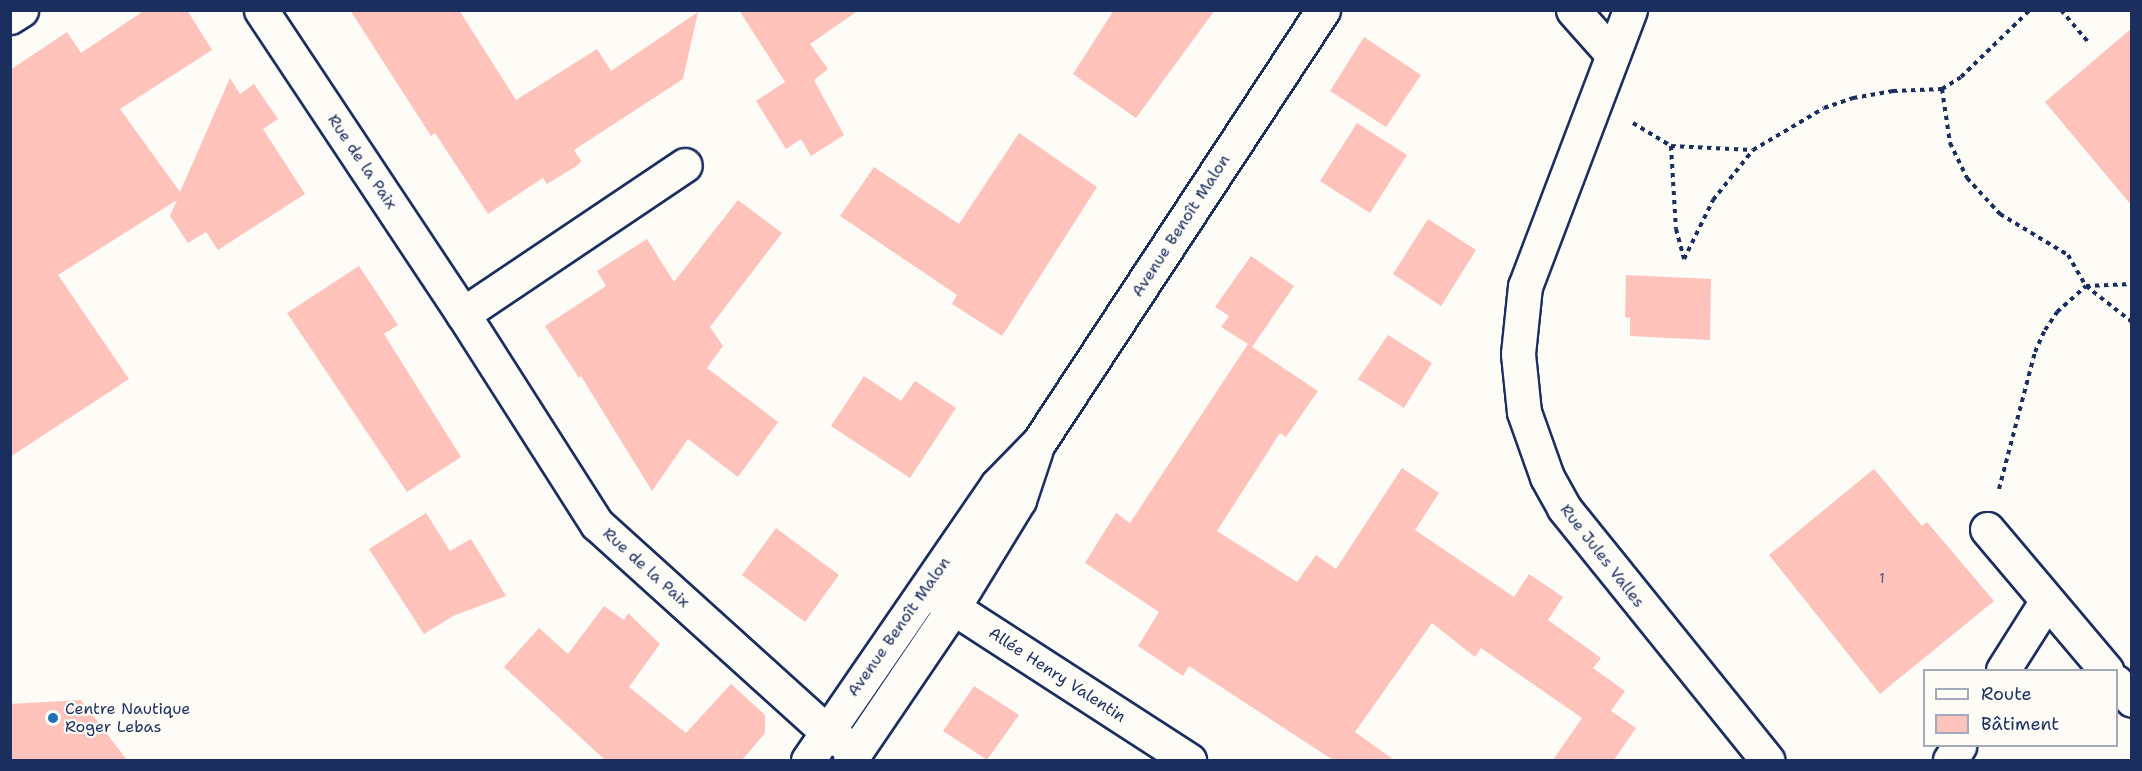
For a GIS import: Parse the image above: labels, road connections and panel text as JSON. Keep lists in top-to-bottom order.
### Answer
{
  "streets": {
    "street": [
      "Rue de la Paix",
      "Avenue Benoît Malon",
      "Rue Jules Valles",
      "Allée Henry Valentin"
    ]
  },
  "crossings": [
    ["Rue de la Paix", "Avenue Benoît Malon"],
    ["Avenue Benoît Malon", "Allée Henry Valentin"]
  ],
  "places": ["Centre Nautique Roger Lebas"],
  "house_numbers": ["1"],
  "legend": ["Route", "Bâtiment"]
}
